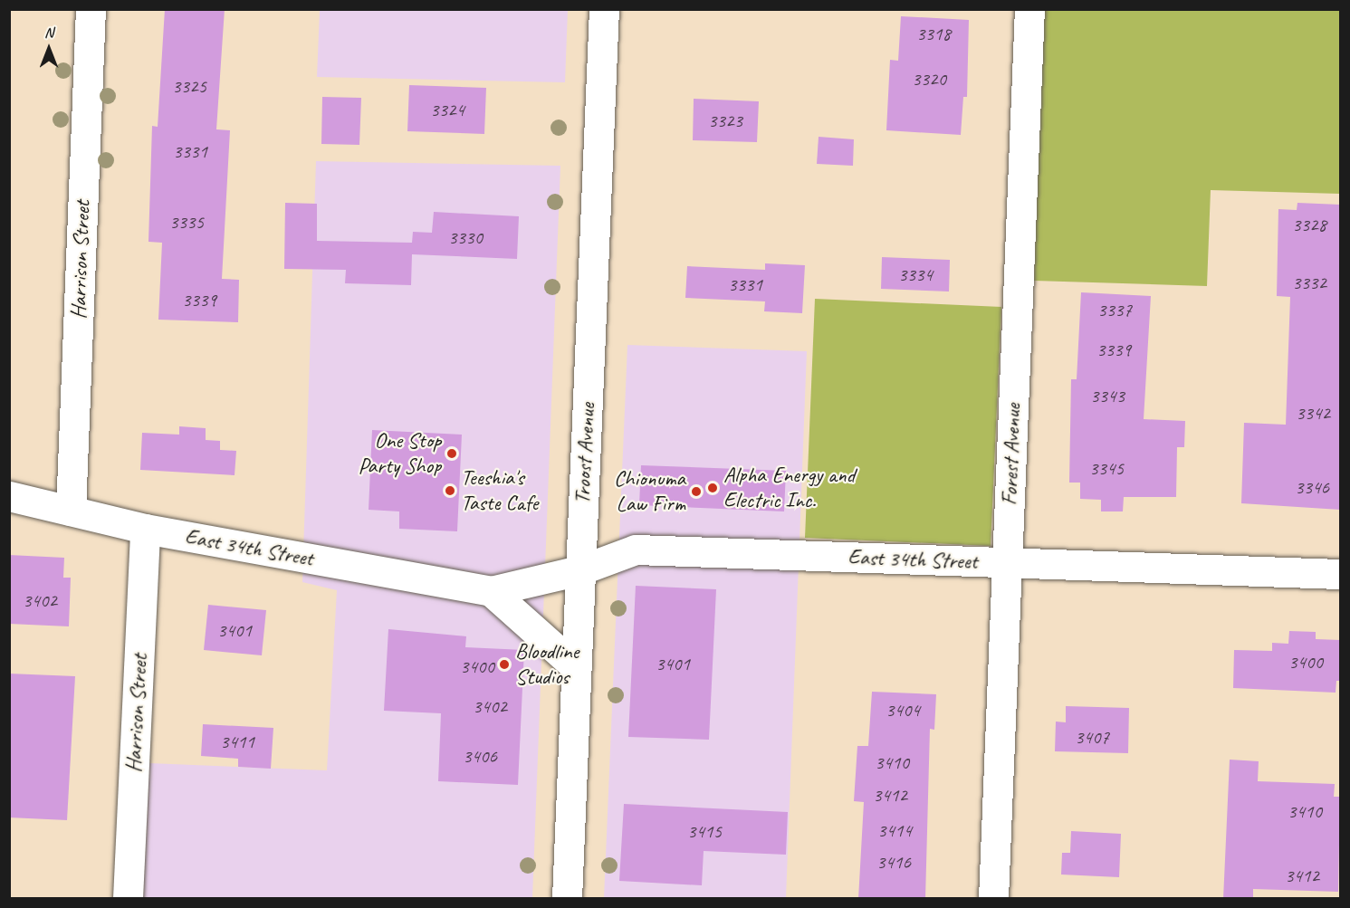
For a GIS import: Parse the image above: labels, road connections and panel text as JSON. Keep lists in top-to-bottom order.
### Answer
{
  "streets": {
    "street": [
      "Harrison Street",
      "Troost Avenue",
      "Forest Avenue",
      "East 34th Street"
    ]
  },
  "crossings": [
    ["Harrison Street", "East 34th Street"],
    ["Troost Avenue", "East 34th Street"],
    ["Forest Avenue", "East 34th Street"]
  ],
  "places": [
    "One Stop Party Shop",
    "Alpha Energy and Electric Inc.",
    "Teeshia's Taste Cafe",
    "Chionuma Law Firm",
    "Bloodline Studios"
  ],
  "house_numbers": [
    "3318",
    "3320",
    "3325",
    "3324",
    "3323",
    "3331",
    "3335",
    "3328",
    "3330",
    "3334",
    "3332",
    "3331",
    "3339",
    "3337",
    "3339",
    "3343",
    "3342",
    "3345",
    "3346",
    "3402",
    "3401",
    "3400",
    "3401",
    "3400",
    "3402",
    "3404",
    "3407",
    "3411",
    "3406",
    "3410",
    "3412",
    "3410",
    "3414",
    "3415",
    "3416",
    "3412"
  ],
  "north": "top"
}
